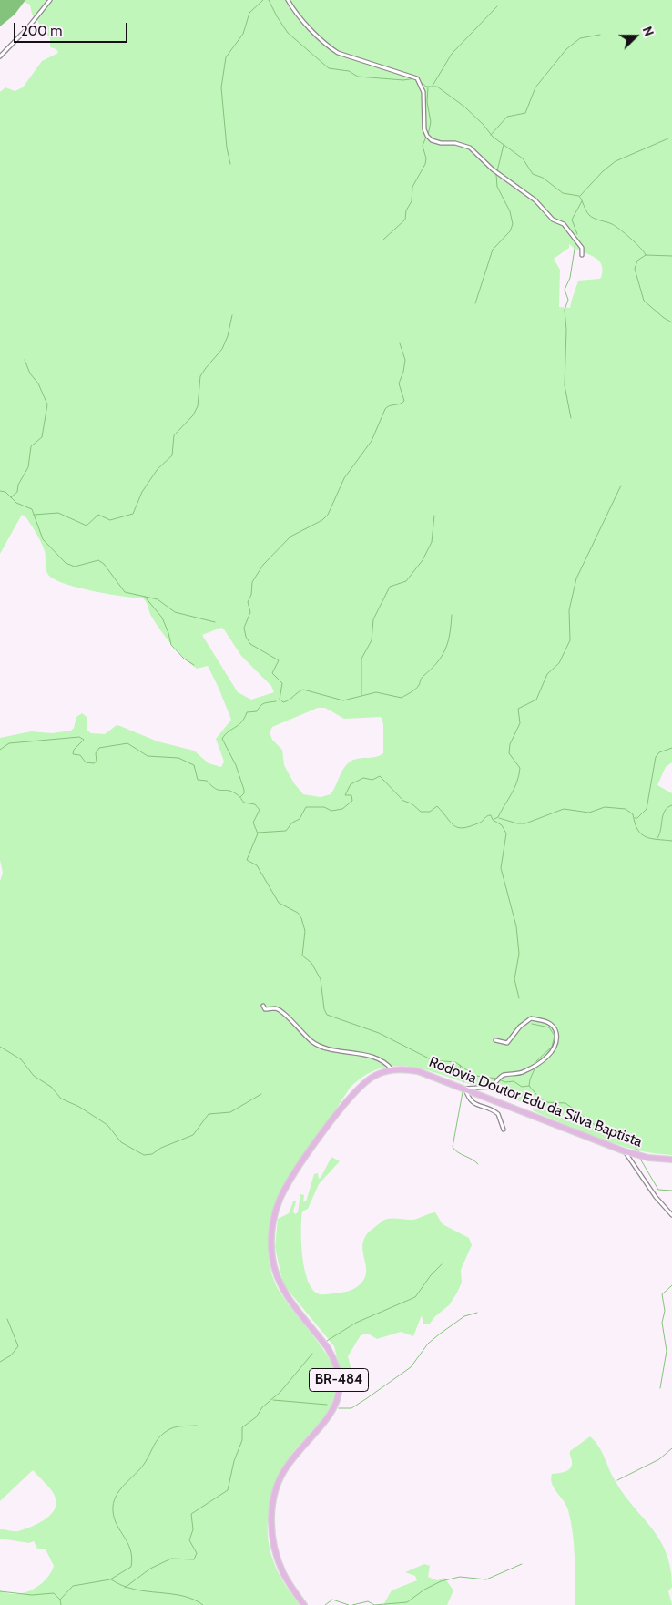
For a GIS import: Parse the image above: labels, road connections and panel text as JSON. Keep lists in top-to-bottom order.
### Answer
{
  "streets": {
    "main road": ["Rodovia Doutor Edu da Silva Baptista", "BR-484"]
  },
  "scale_bar": "200 m",
  "north": "right"
}
